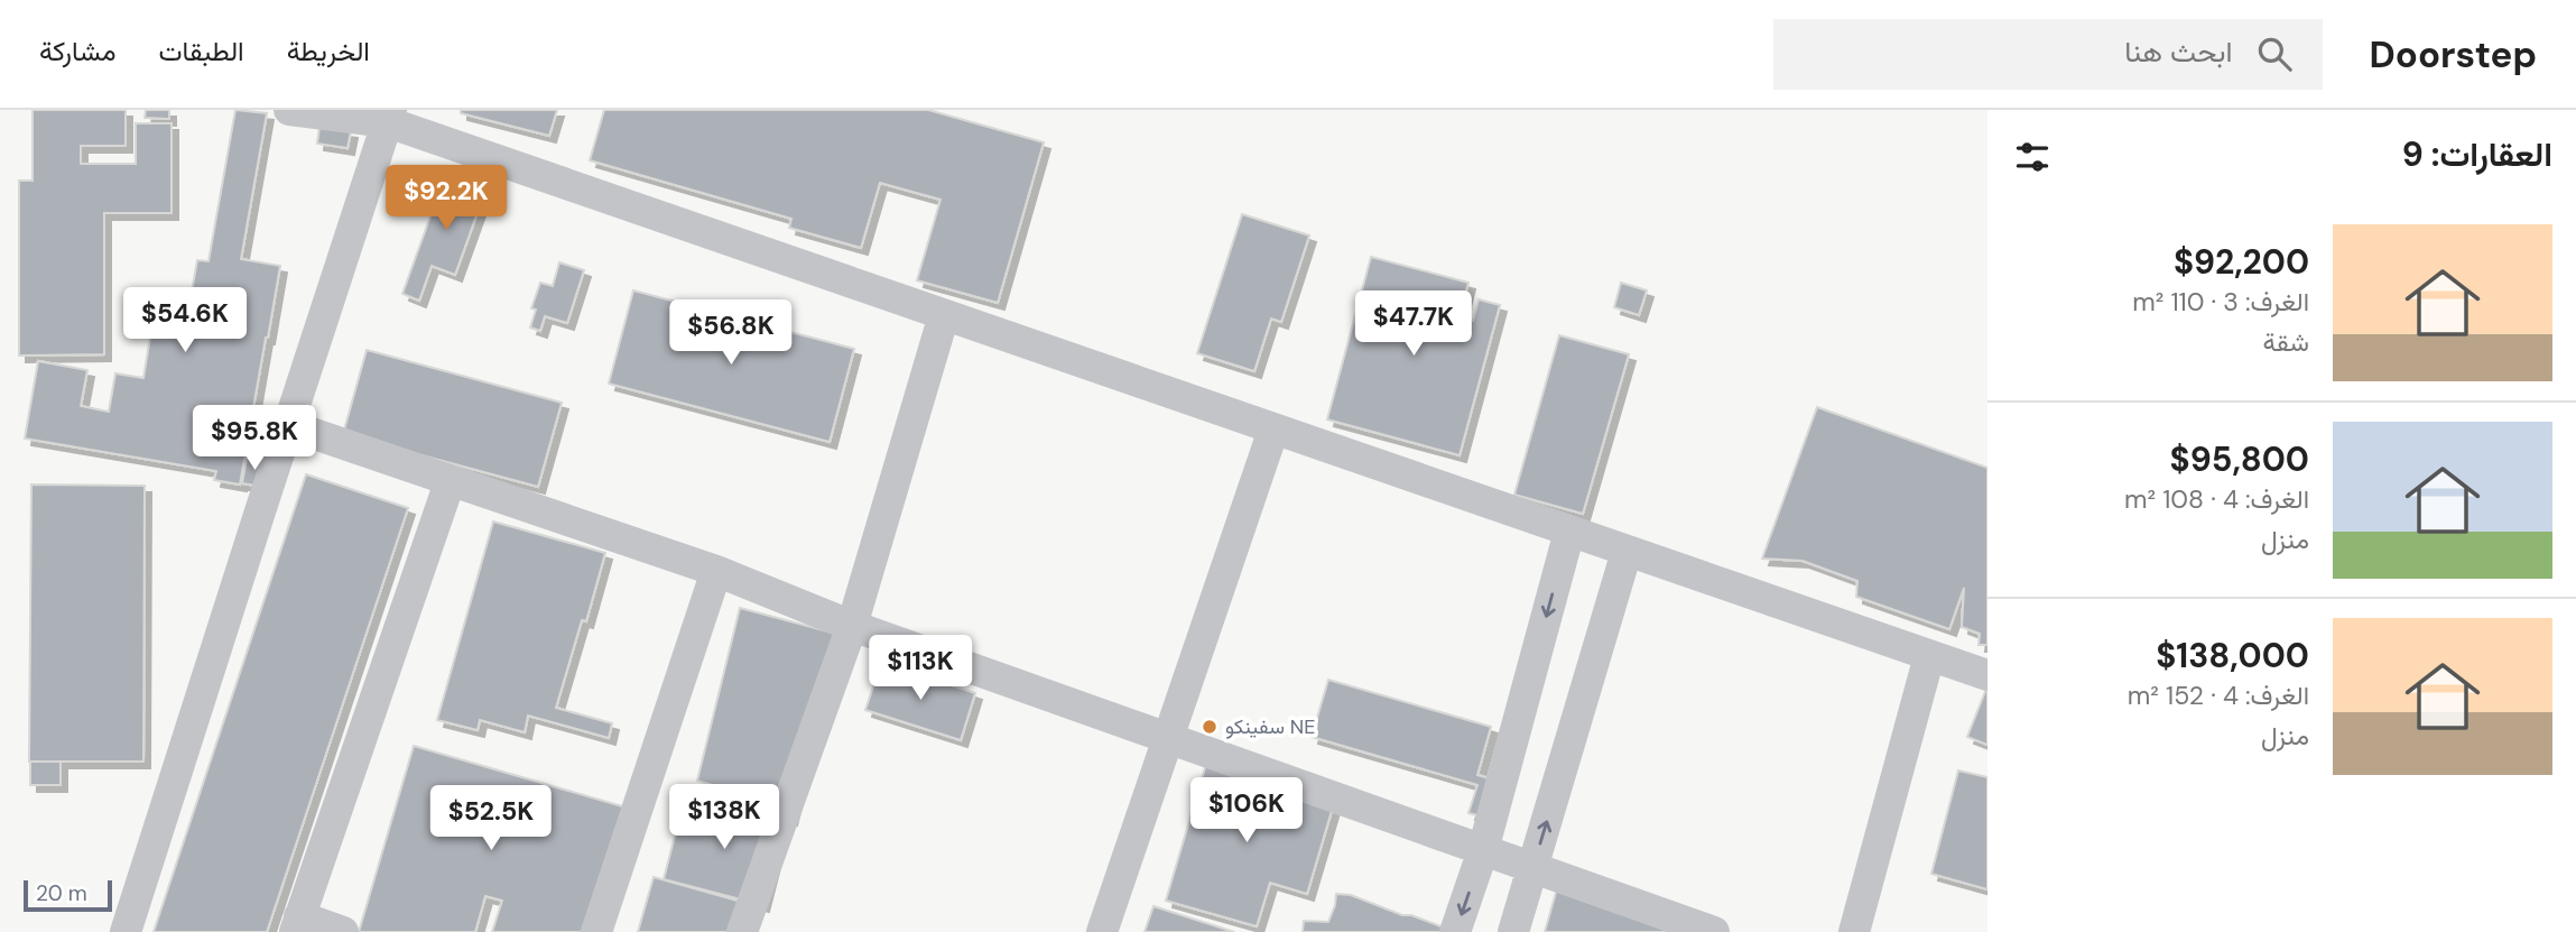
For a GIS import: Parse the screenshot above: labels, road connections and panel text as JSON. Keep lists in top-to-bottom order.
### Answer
{
  "places": ["سفينكو NE"],
  "scale_bar": "20 m",
  "page": {
    "header": "Doorstep",
    "search": "ابحث هنا",
    "nav": ["الخريطة", "الطبقات", "مشاركة"],
    "heading": "العقارات: 9",
    "price": [
      "$92.2K",
      "$54.6K",
      "$47.7K",
      "$56.8K",
      "$95.8K",
      "$113K",
      "$106K",
      "$138K",
      "$52.5K"
    ],
    "list": [
      {
        "name": "$92,200",
        "note": "الغرف: 3 · 110 m² · شقة"
      },
      {
        "name": "$95,800",
        "note": "الغرف: 4 · 108 m² · منزل"
      },
      {
        "name": "$138,000",
        "note": "الغرف: 4 · 152 m² · منزل"
      }
    ],
    "scale": "20 m"
  }
}
